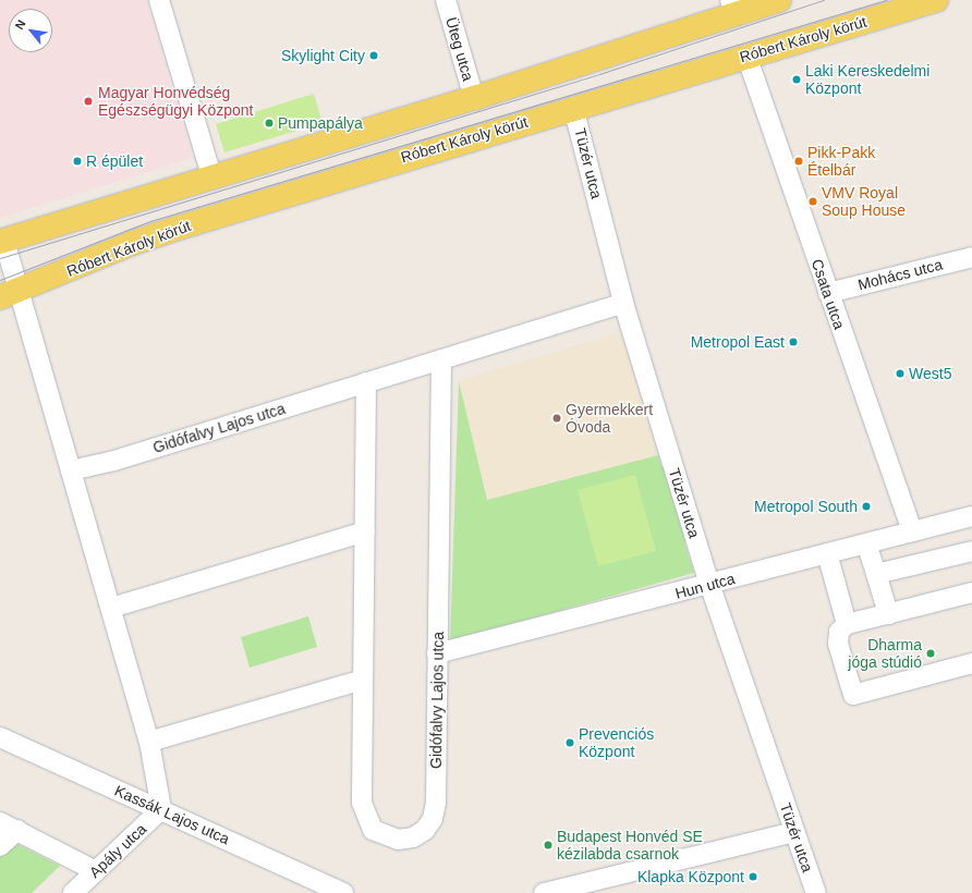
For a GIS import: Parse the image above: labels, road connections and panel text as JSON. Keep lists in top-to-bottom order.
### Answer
{
  "streets": {
    "main road": ["Róbert Károly körút"],
    "street": [
      "Üteg utca",
      "Tüzér utca",
      "Mohács utca",
      "Csata utca",
      "Gidófalvy Lajos utca",
      "Hun utca",
      "Kassák Lajos utca",
      "Apály utca"
    ]
  },
  "crossings": [
    ["Róbert Károly körút", "Tüzér utca"],
    ["Róbert Károly körút", "Csata utca"],
    ["Tüzér utca", "Gidófalvy Lajos utca"],
    ["Tüzér utca", "Hun utca"],
    ["Mohács utca", "Csata utca"],
    ["Csata utca", "Hun utca"],
    ["Gidófalvy Lajos utca", "Hun utca"],
    ["Kassák Lajos utca", "Apály utca"]
  ],
  "places": [
    "Skylight City",
    "Laki Kereskedelmi Központ",
    "Magyar Honvédség Egészségügyi Központ",
    "Pumpapálya",
    "R épület",
    "Pikk-Pakk Ételbár",
    "VMV Royal Soup House",
    "Metropol East",
    "West5",
    "Gyermekkert Óvoda",
    "Metropol South",
    "Dharma jóga stúdió",
    "Prevenciós Központ",
    "Budapest Honvéd SE kézilabda csarnok",
    "Klapka Központ"
  ],
  "north": "top left"
}
